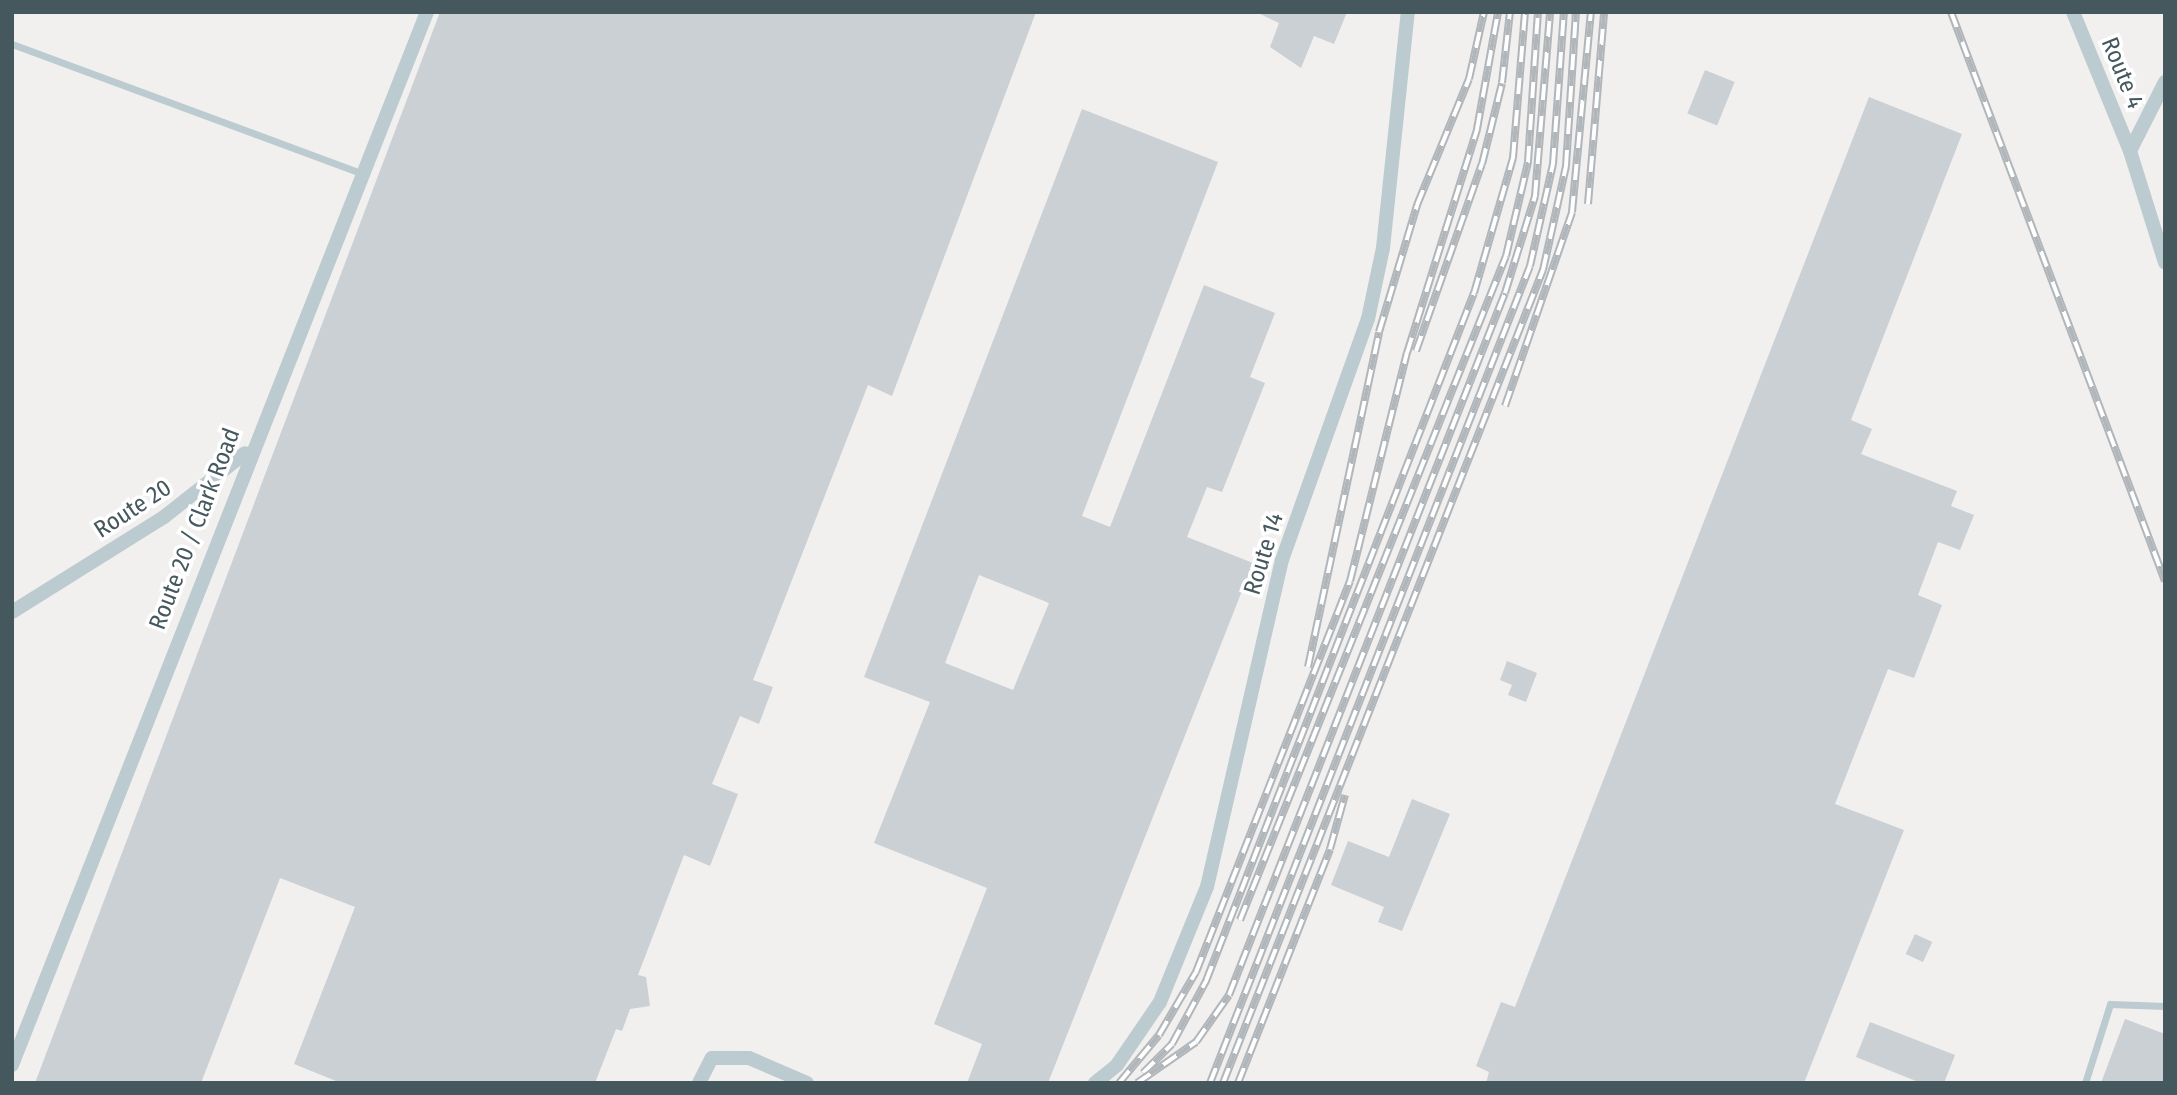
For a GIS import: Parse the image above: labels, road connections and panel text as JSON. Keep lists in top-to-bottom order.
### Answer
{
  "streets": {
    "street": [
      "Route 4",
      "Route 20",
      "Route 20 / Clark Road",
      "Route 14"
    ]
  },
  "crossings": [
    ["Route 20", "Route 20 / Clark Road"]
  ]
}
